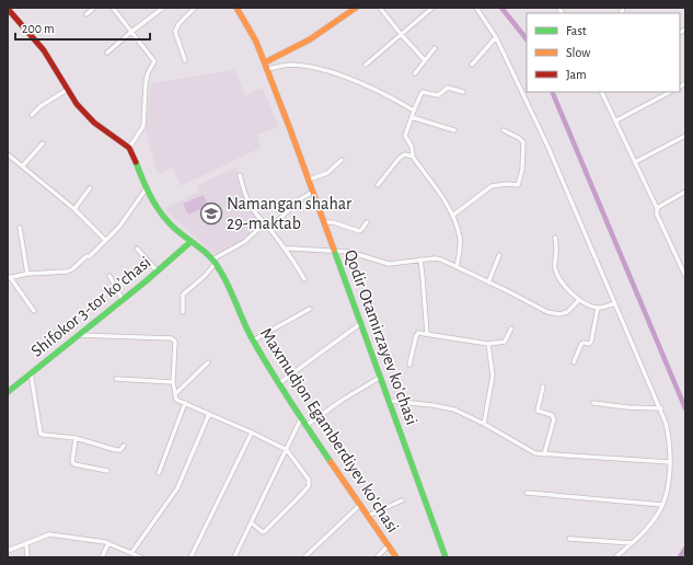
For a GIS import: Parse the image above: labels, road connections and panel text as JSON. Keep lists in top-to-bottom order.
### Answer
{
  "streets": {
    "street": ["Shifokor 3-tor koʼchasi", "Qodir Otamirzayev koʻchasi", "Maxmudjon Egamberdiyev koʻchasi"]
  },
  "crossings": [
    ["Shifokor 3-tor koʼchasi", "Maxmudjon Egamberdiyev koʻchasi"]
  ],
  "places": {
    "school or university": ["Namangan shahar 29-maktab"]
  },
  "legend": ["Fast", "Slow", "Jam"],
  "scale_bar": "200 m"
}
